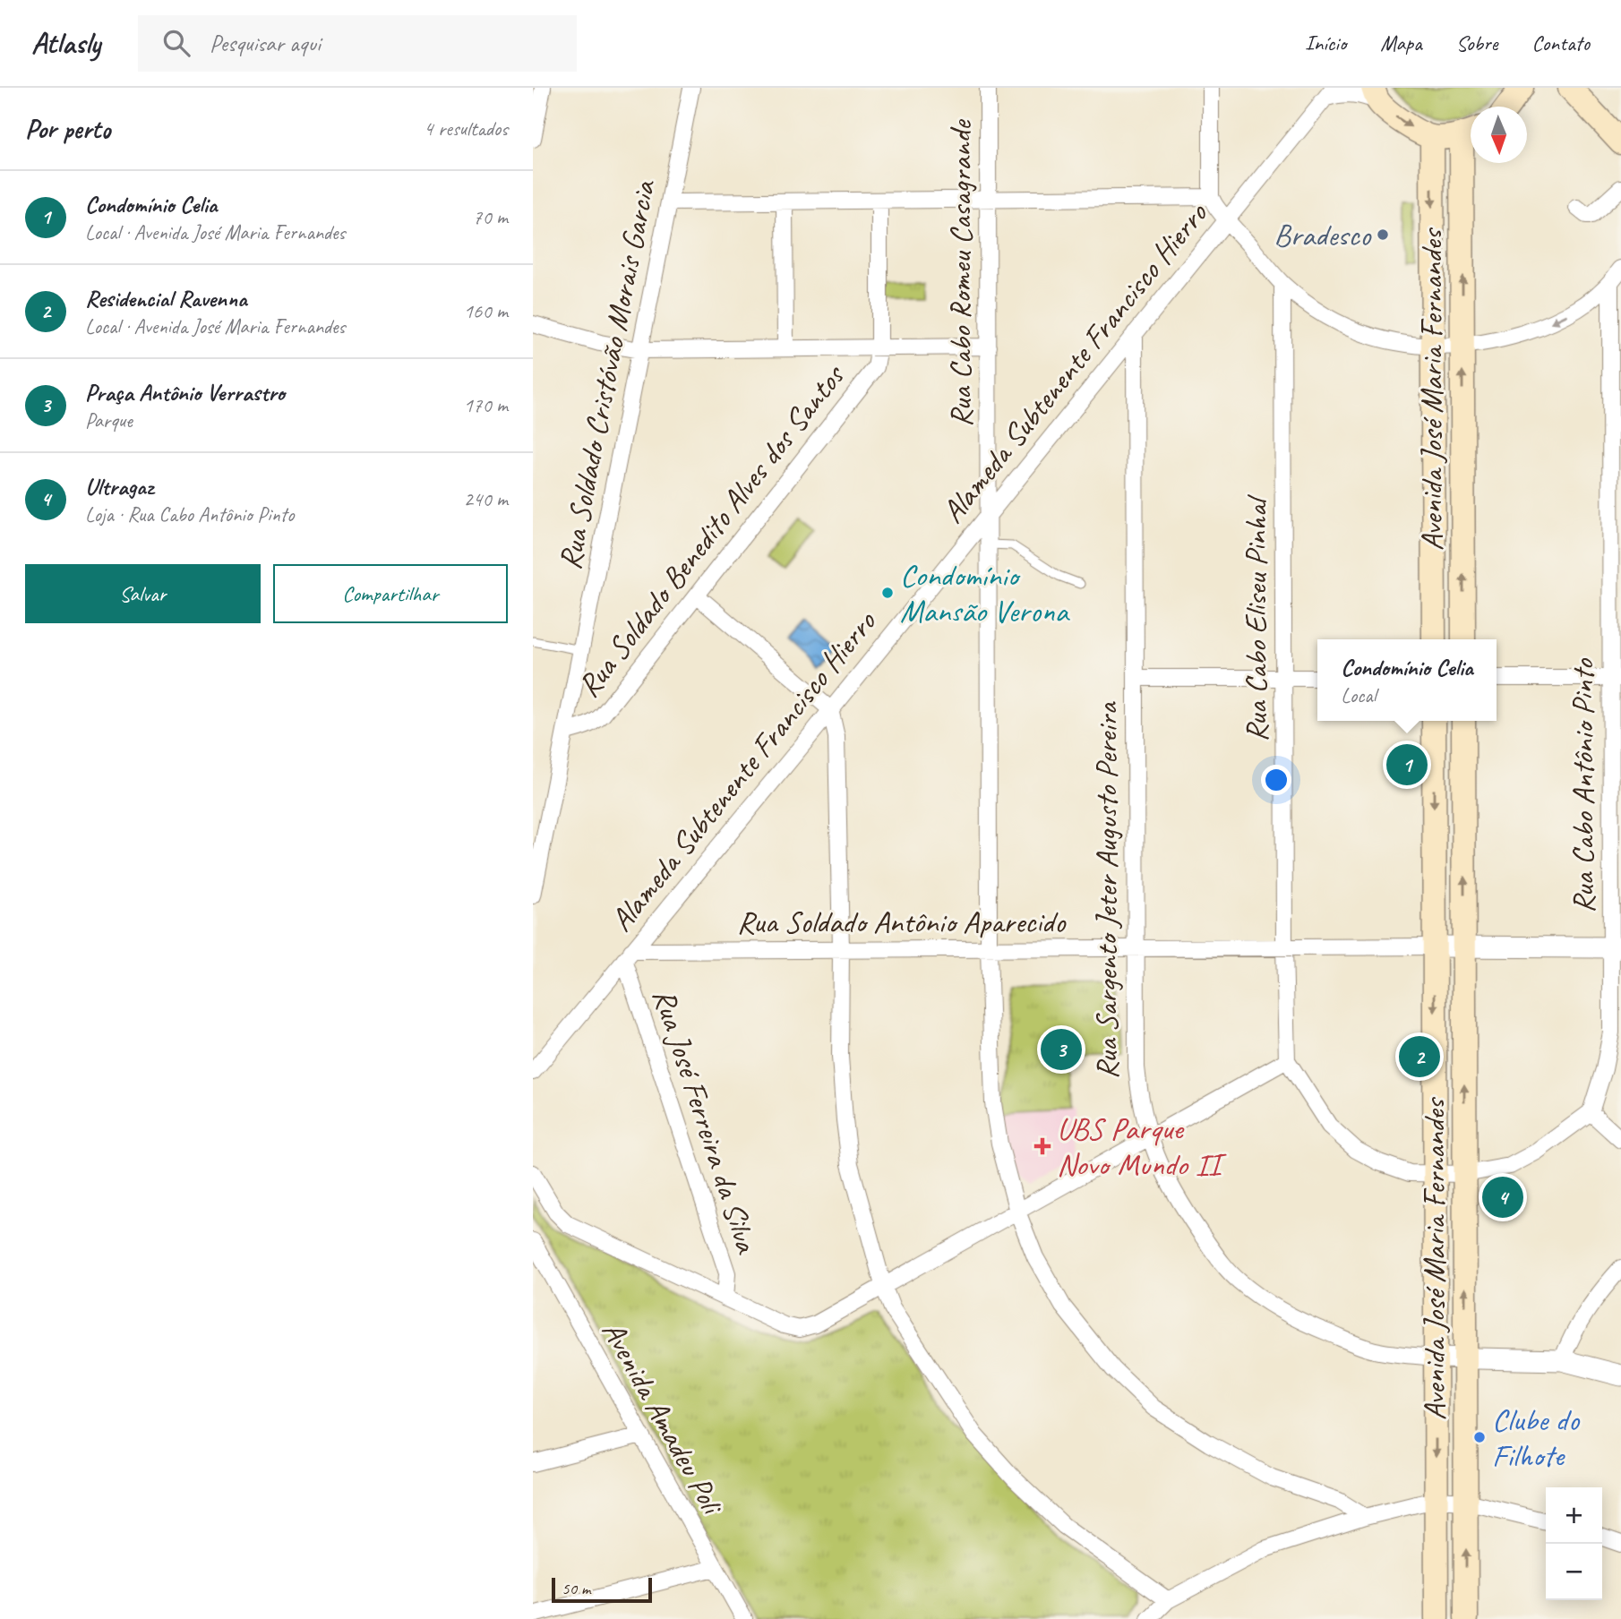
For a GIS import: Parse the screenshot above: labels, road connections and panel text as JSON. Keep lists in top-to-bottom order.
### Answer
{
  "streets": {
    "main road": ["Avenida José Maria Fernandes"],
    "street": [
      "Rua Cabo Romeu Casagrande",
      "Alameda Subtenente Francisco Hierro",
      "Rua Soldado Cristóvão Morais Garcia",
      "Rua Soldado Benedito Alves dos Santos",
      "Rua Cabo Eliseu Pinhal",
      "Rua Cabo Antônio Pinto",
      "Rua Sargento Jeter Augusto Pereira",
      "Rua Soldado Antônio Aparecido",
      "Rua José Ferreira da Silva",
      "Avenida Amadeu Poli"
    ]
  },
  "crossings": [
    ["Rua Cabo Romeu Casagrande", "Alameda Subtenente Francisco Hierro"],
    ["Rua Cabo Romeu Casagrande", "Rua Soldado Antônio Aparecido"],
    ["Alameda Subtenente Francisco Hierro", "Rua Sargento Jeter Augusto Pereira"],
    ["Alameda Subtenente Francisco Hierro", "Rua Soldado Antônio Aparecido"],
    ["Alameda Subtenente Francisco Hierro", "Rua José Ferreira da Silva"],
    ["Rua Soldado Cristóvão Morais Garcia", "Rua Soldado Benedito Alves dos Santos"],
    ["Avenida José Maria Fernandes", "Rua Sargento Jeter Augusto Pereira"],
    ["Avenida José Maria Fernandes", "Rua Soldado Antônio Aparecido"],
    ["Rua Cabo Eliseu Pinhal", "Rua Soldado Antônio Aparecido"],
    ["Rua Sargento Jeter Augusto Pereira", "Rua Soldado Antônio Aparecido"],
    ["Rua Soldado Antônio Aparecido", "Rua José Ferreira da Silva"]
  ],
  "places": {
    "other": ["Bradesco", "Condomínio Mansão Verona", "Clube do Filhote"],
    "health": ["UBS Parque Novo Mundo II"]
  },
  "scale_bar": "50 m",
  "north": "bottom",
  "page": {
    "header": "Atlasly",
    "search": "Pesquisar aqui",
    "nav": [
      "Início",
      "Mapa",
      "Sobre",
      "Contato"
    ],
    "heading": ["Por perto", "4 resultados"],
    "list": [
      {
        "mark": "1",
        "name": "Condomínio Celia",
        "note": "Local · Avenida José Maria Fernandes",
        "value": "70 m"
      },
      {
        "mark": "2",
        "name": "Residencial Ravenna",
        "note": "Local · Avenida José Maria Fernandes",
        "value": "160 m"
      },
      {
        "mark": "3",
        "name": "Praça Antônio Verrastro",
        "note": "Parque",
        "value": "170 m"
      },
      {
        "mark": "4",
        "name": "Ultragaz",
        "note": "Loja · Rua Cabo Antônio Pinto",
        "value": "240 m"
      }
    ],
    "buttons": ["Salvar", "Compartilhar"],
    "popup": ["Condomínio Celia", "Local"],
    "pins": [
      "1",
      "3",
      "2",
      "4"
    ],
    "map_buttons": ["+", "−"],
    "scale": "50 m"
  }
}
